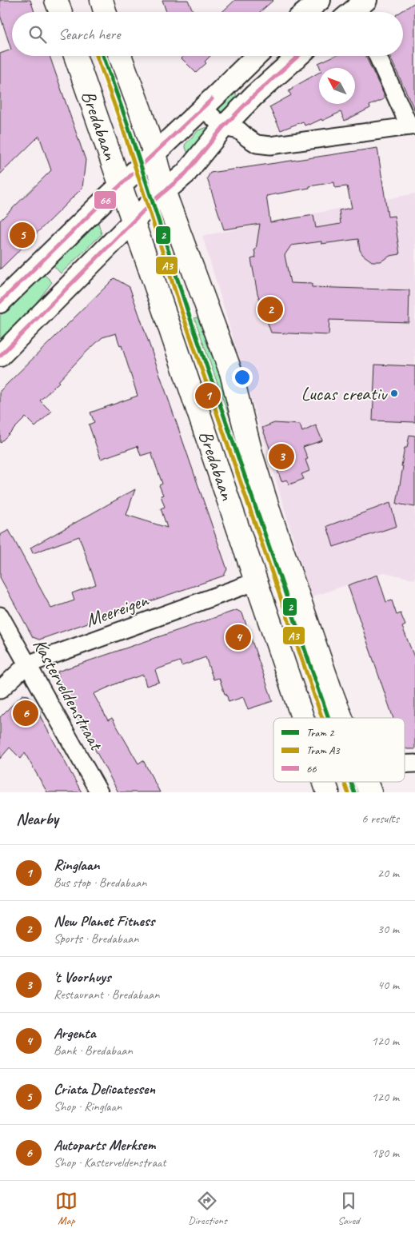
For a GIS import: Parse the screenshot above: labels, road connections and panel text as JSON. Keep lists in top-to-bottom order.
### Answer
{
  "streets": {
    "main road": ["Bredabaan"],
    "street": ["Meereigen", "Kasterveldenstraat"]
  },
  "crossings": [
    ["Bredabaan", "Meereigen"],
    ["Meereigen", "Kasterveldenstraat"]
  ],
  "places": ["Lucas creativ"],
  "lines": ["tram line 2", "tram line A3", "transit line 66"],
  "legend": ["Tram 2", "Tram A3", "66"],
  "north": "top left",
  "page": {
    "search": "Search here",
    "pins": [
      "5",
      "2",
      "1",
      "3",
      "4",
      "6"
    ],
    "heading": ["Nearby", "6 results"],
    "list": [
      {
        "mark": "1",
        "name": "Ringlaan",
        "note": "Bus stop · Bredabaan",
        "value": "20 m"
      },
      {
        "mark": "2",
        "name": "New Planet Fitness",
        "note": "Sports · Bredabaan",
        "value": "30 m"
      },
      {
        "mark": "3",
        "name": "'t Voorhuys",
        "note": "Restaurant · Bredabaan",
        "value": "40 m"
      },
      {
        "mark": "4",
        "name": "Argenta",
        "note": "Bank · Bredabaan",
        "value": "120 m"
      },
      {
        "mark": "5",
        "name": "Criata Delicatessen",
        "note": "Shop · Ringlaan",
        "value": "120 m"
      },
      {
        "mark": "6",
        "name": "Autoparts Merksem",
        "note": "Shop · Kasterveldenstraat",
        "value": "180 m"
      }
    ],
    "nav": ["Map", "Directions", "Saved"]
  }
}
